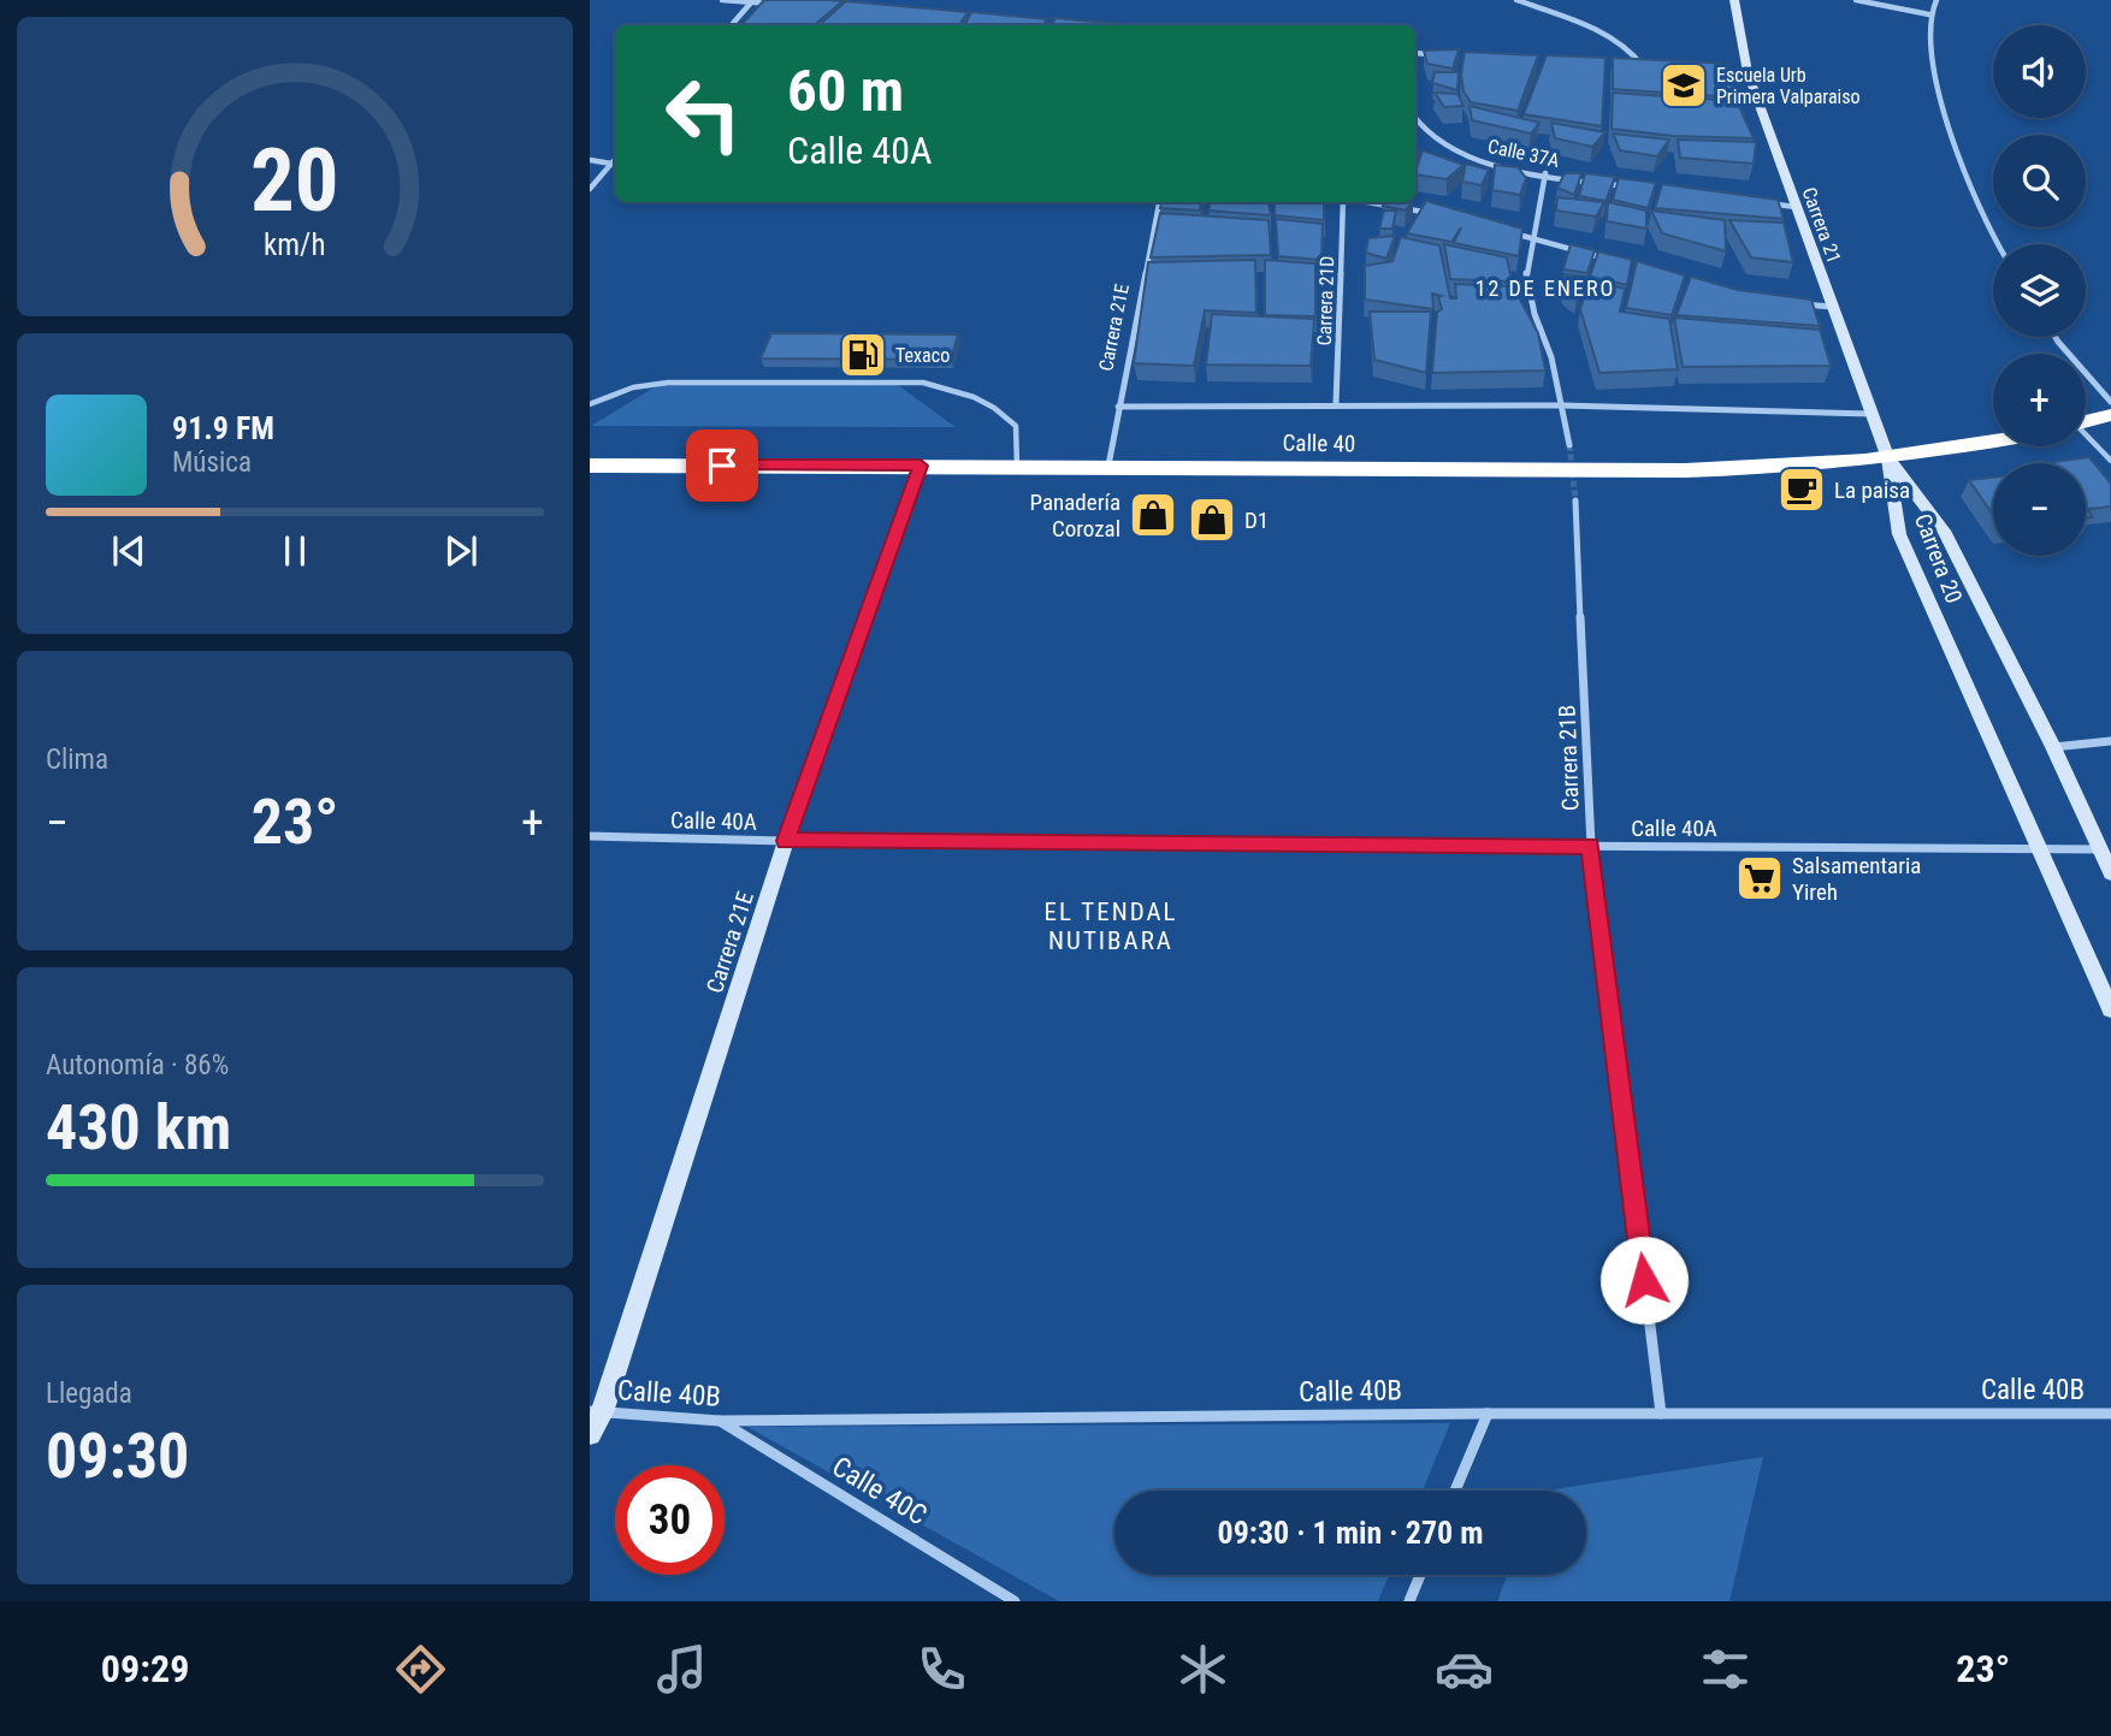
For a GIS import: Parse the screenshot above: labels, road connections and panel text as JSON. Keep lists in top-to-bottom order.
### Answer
{
  "streets": {
    "highway": ["Calle 40"],
    "street": [
      "Calle 37A",
      "Carrera 21",
      "Carrera 21D",
      "Carrera 21E",
      "Carrera 20",
      "Carrera 21B",
      "Calle 40A",
      "Calle 40B",
      "Calle 40C"
    ]
  },
  "crossings": [
    ["Carrera 21", "Calle 40"],
    ["Carrera 21", "Carrera 20"],
    ["Carrera 21E", "Calle 40"],
    ["Carrera 21E", "Calle 40A"],
    ["Carrera 21E", "Calle 40B"],
    ["Calle 40", "Carrera 20"],
    ["Carrera 20", "Calle 40A"],
    ["Carrera 21B", "Calle 40A"],
    ["Carrera 21B", "Calle 40B"],
    ["Calle 40B", "Calle 40C"]
  ],
  "districts": ["12 DE ENERO", "EL TENDAL NUTIBARA"],
  "places": {
    "school or university": ["Escuela Urb Primera Valparaiso"],
    "fuel station": ["Texaco"],
    "cafe": ["La paisa"],
    "shop": ["Panadería Corozal", "D1"],
    "supermarket": ["Salsamentaria Yireh"]
  },
  "page": {
    "map_buttons": ["+", "−"],
    "turn": ["60 m", "Calle 40A"],
    "song": ["91.9 FM", "Música"],
    "tile": [
      "Clima",
      ["Autonomía · 86%", "430 km"],
      ["Llegada", "09:30"]
    ],
    "heat": ["−", "23°", "+"],
    "limit": "30",
    "trip": "09:30 · 1 min · 270 m",
    "tabs": ["09:29", "23°"],
    "gauge": ["20", "km/h"]
  }
}
